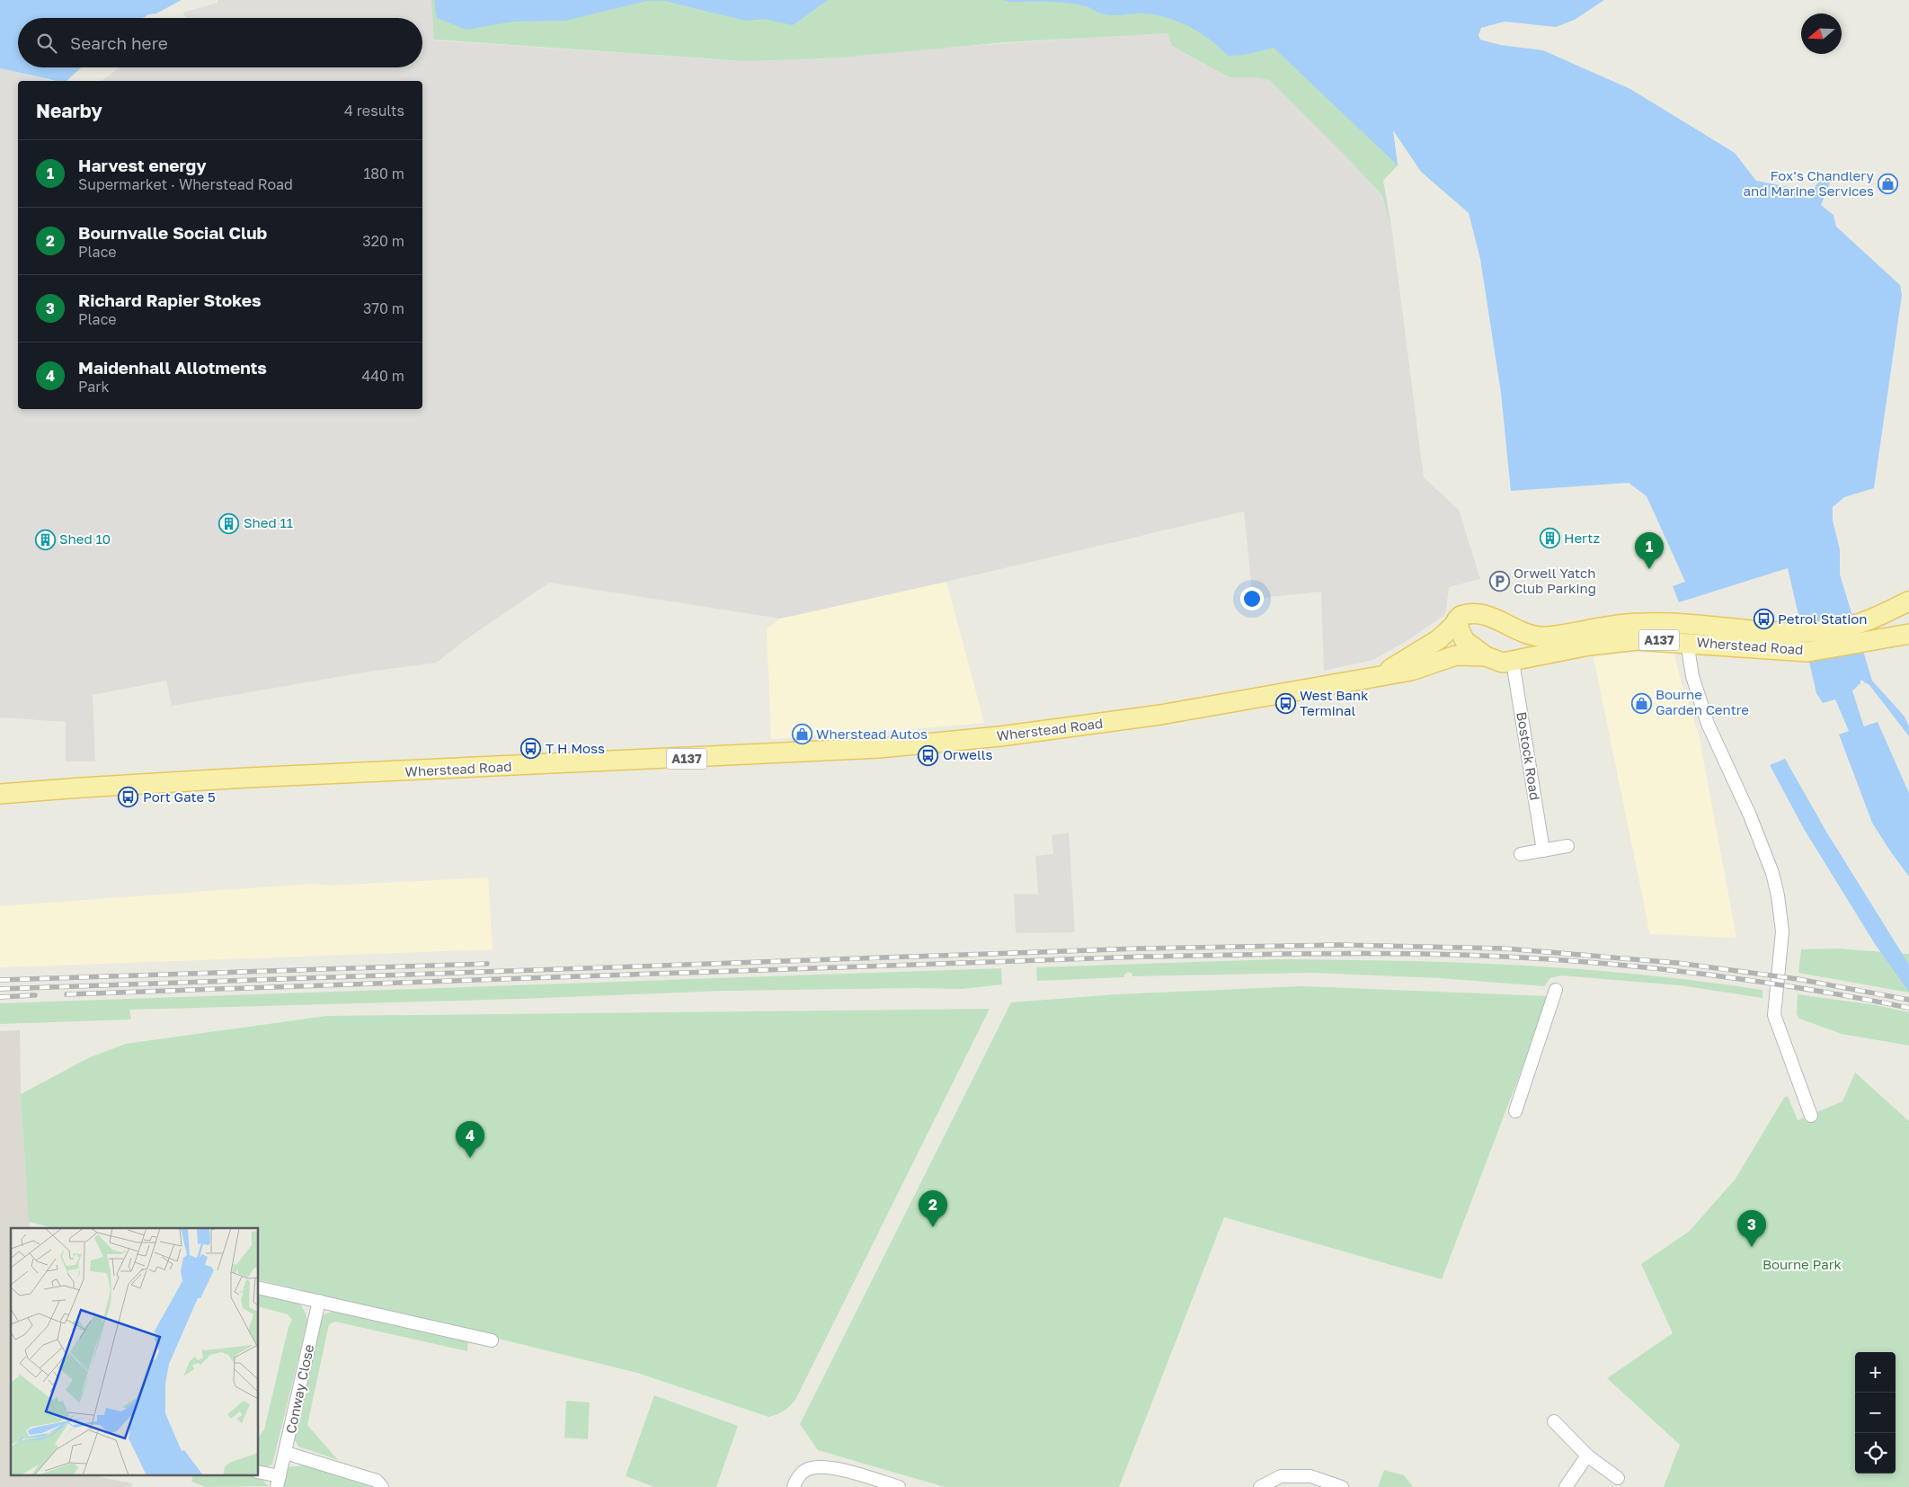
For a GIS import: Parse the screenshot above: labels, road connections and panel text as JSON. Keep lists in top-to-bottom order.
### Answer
{
  "streets": {
    "main road": ["A137", "Wherstead Road"],
    "street": ["Bostock Road", "Conway Close"]
  },
  "crossings": [
    ["Wherstead Road", "Bostock Road"]
  ],
  "parks": ["Bourne Park"],
  "places": {
    "shop": ["Fox's Chandlery and Marine Services", "Bourne Garden Centre", "Wherstead Autos"],
    "building": ["Shed 11", "Hertz", "Shed 10"],
    "parking": ["Orwell Yatch Club Parking"],
    "bus stop": [
      "Petrol Station",
      "West Bank Terminal",
      "T H Moss",
      "Orwells",
      "Port Gate 5"
    ]
  },
  "north": "left",
  "page": {
    "search": "Search here",
    "heading": ["Nearby", "4 results"],
    "list": [
      {
        "mark": "1",
        "name": "Harvest energy",
        "note": "Supermarket · Wherstead Road",
        "value": "180 m"
      },
      {
        "mark": "2",
        "name": "Bournvalle Social Club",
        "note": "Place",
        "value": "320 m"
      },
      {
        "mark": "3",
        "name": "Richard Rapier Stokes",
        "note": "Place",
        "value": "370 m"
      },
      {
        "mark": "4",
        "name": "Maidenhall Allotments",
        "note": "Park",
        "value": "440 m"
      }
    ],
    "pins": [
      "1",
      "4",
      "2",
      "3"
    ],
    "map_buttons": ["+", "−"]
  }
}
